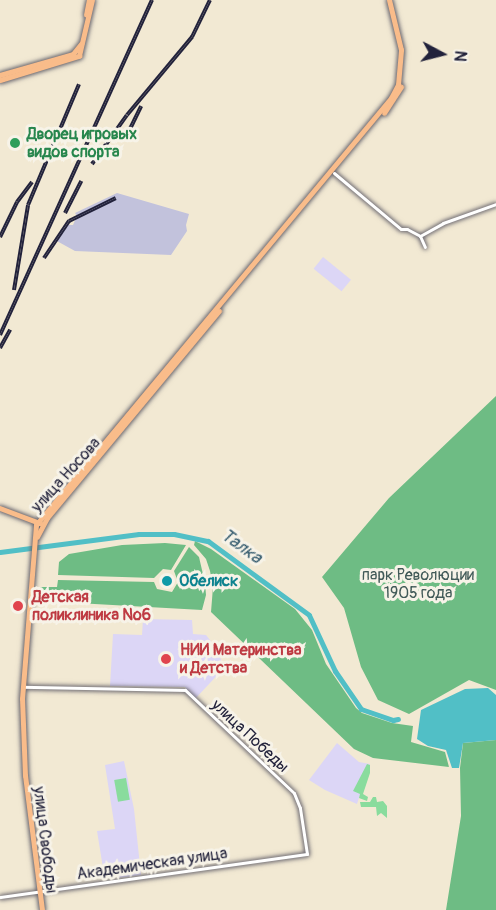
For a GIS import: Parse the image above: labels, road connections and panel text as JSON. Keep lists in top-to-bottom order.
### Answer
{
  "streets": {
    "main road": ["улица Носова", "улица Свободы"],
    "street": ["улица Победы", "Академическая улица"]
  },
  "crossings": [
    ["улица Носова", "улица Свободы"],
    ["улица Победы", "улица Свободы"],
    ["улица Победы", "Академическая улица"],
    ["улица Свободы", "Академическая улица"]
  ],
  "water": ["Талка"],
  "parks": ["парк Революции 1905 года"],
  "places": [
    "Дворец игровых видов спорта",
    "Обелиск",
    "Детская поликлиника №6",
    "НИИ Материнства и Детства"
  ],
  "north": "right"
}
